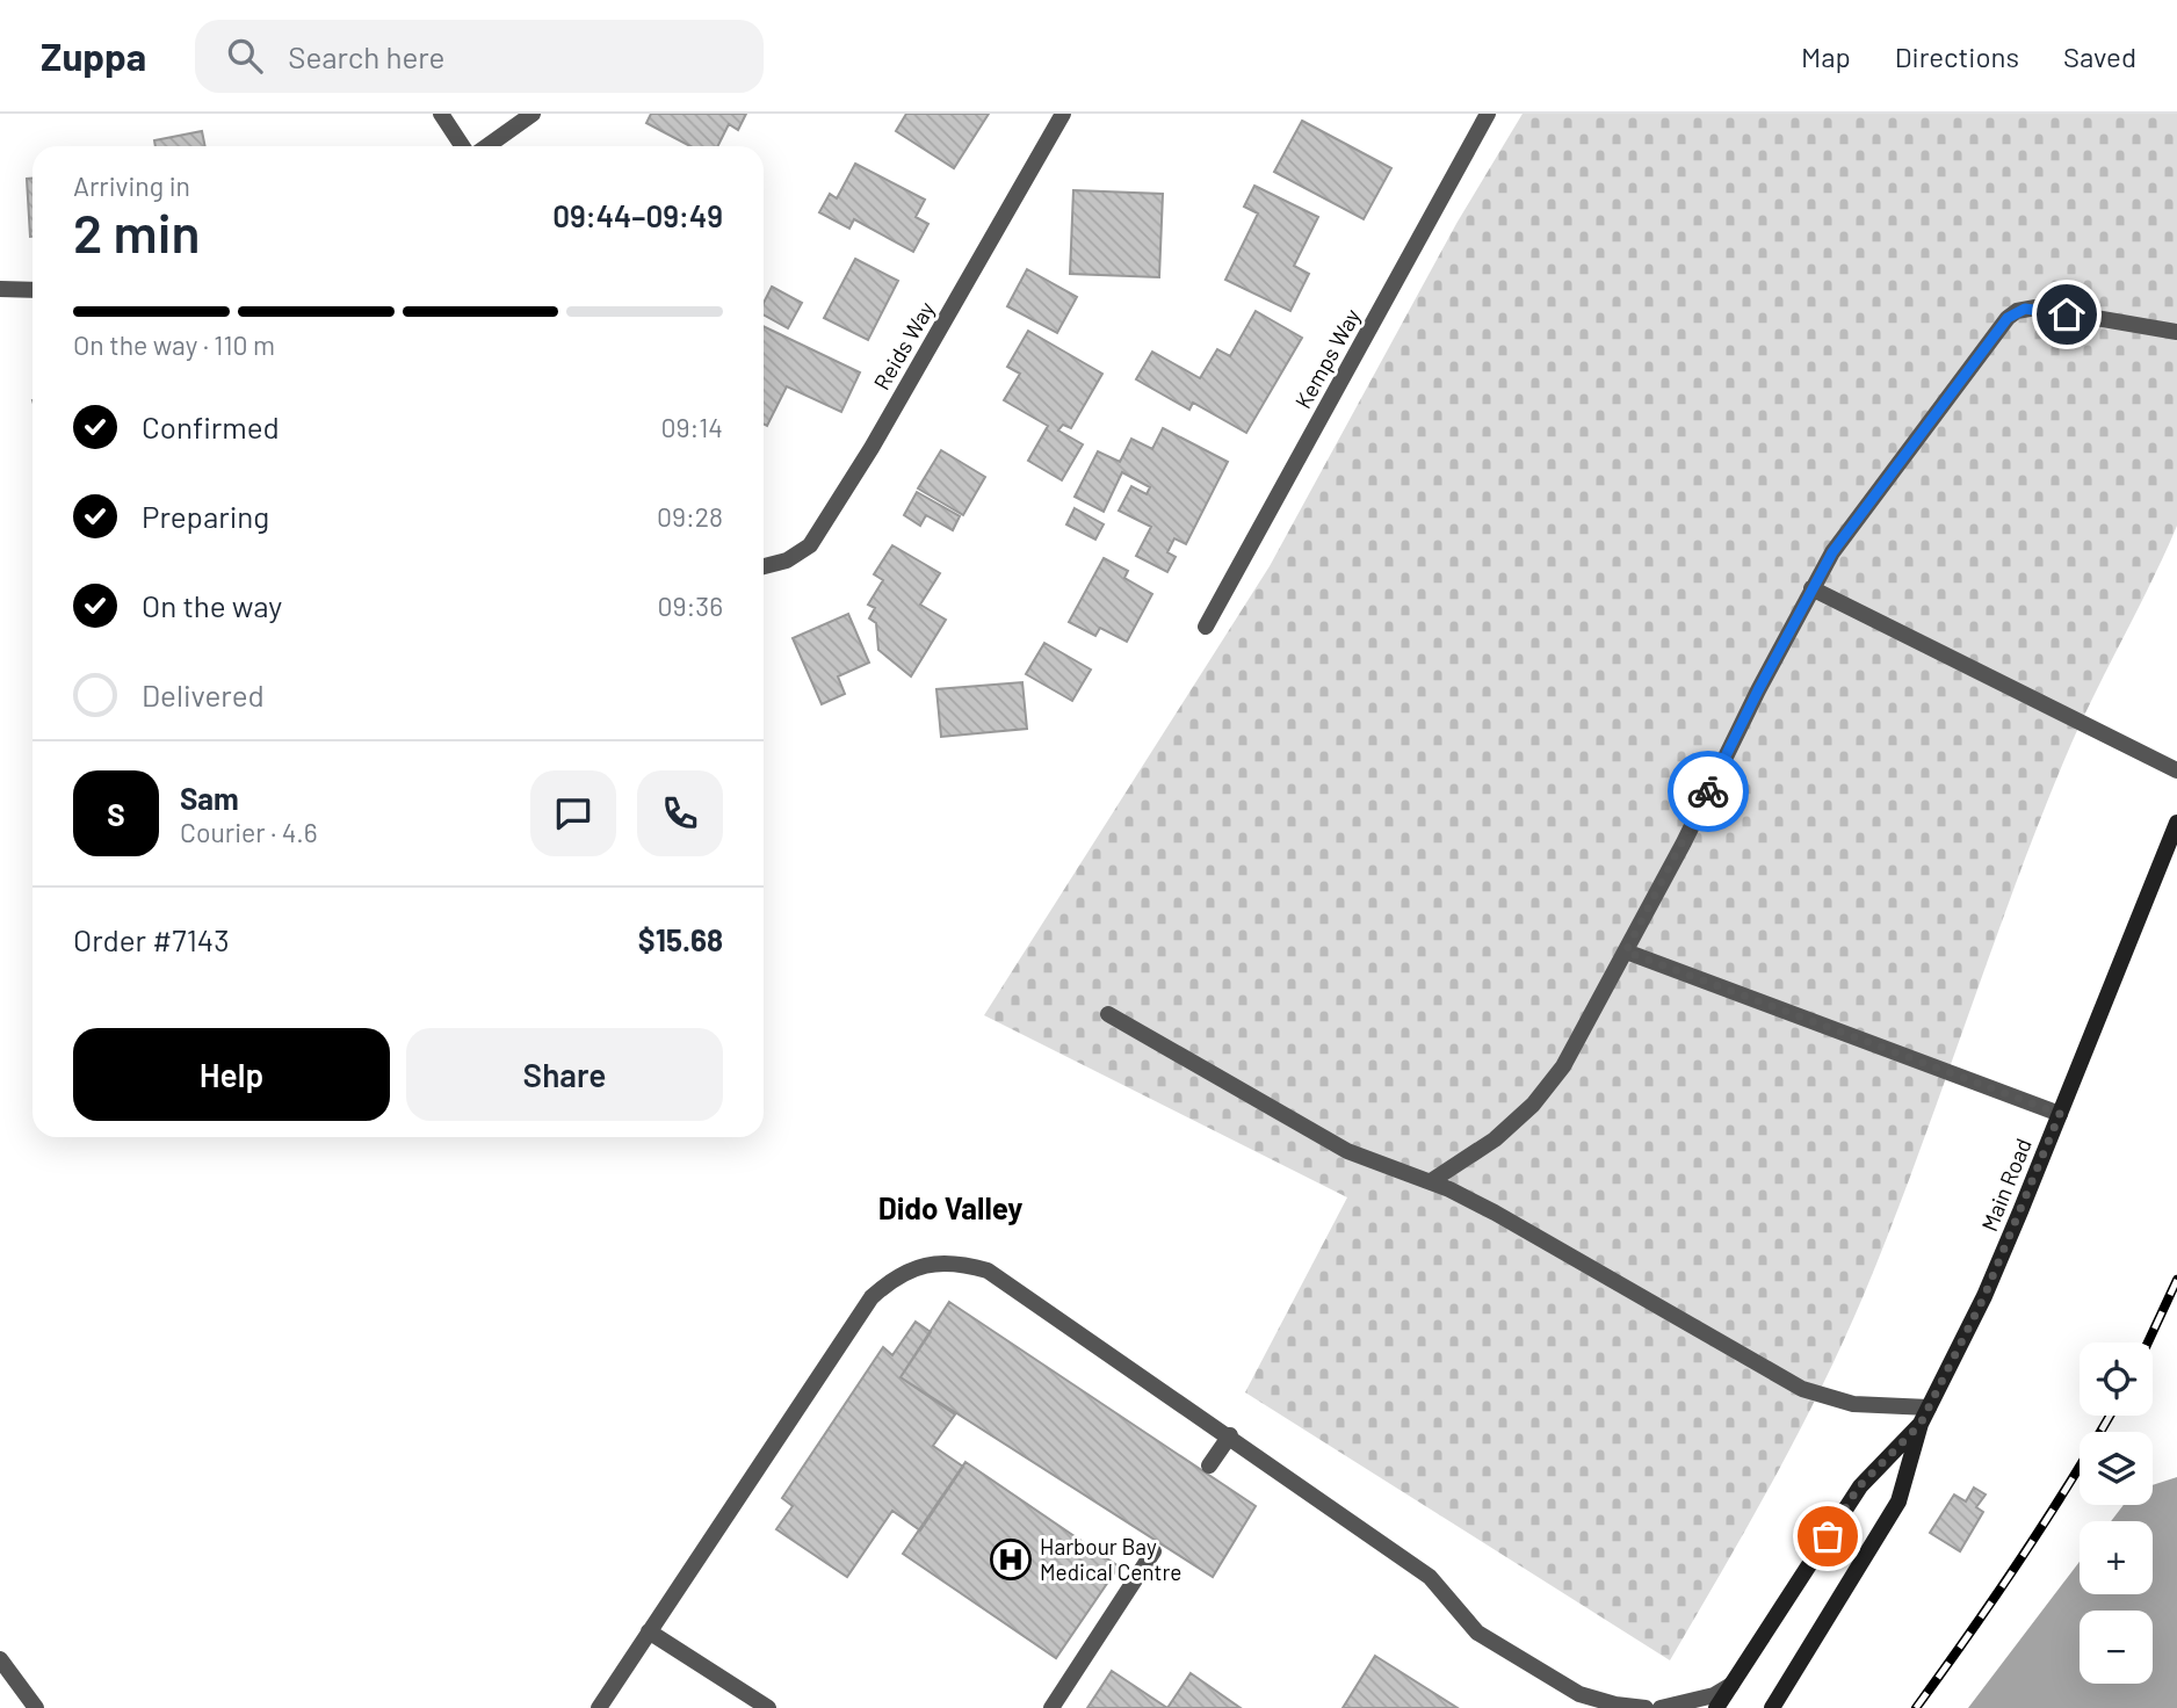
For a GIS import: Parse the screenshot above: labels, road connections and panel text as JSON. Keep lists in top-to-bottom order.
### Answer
{
  "streets": {
    "main road": ["Main Road"],
    "street": ["Reids Way", "Kemps Way"]
  },
  "districts": ["Dido Valley"],
  "places": {
    "hospital": ["Harbour Bay Medical Centre"]
  },
  "page": {
    "header": "Zuppa",
    "search": "Search here",
    "nav": ["Map", "Directions", "Saved"],
    "heading": ["2 min", "Arriving in", "09:44–09:49"],
    "panel": [
      "Sam",
      "Courier · 4.6",
      "Order #7143",
      "$15.68"
    ],
    "bar": "On the way · 110 m",
    "list": [
      ["Confirmed", "09:14"],
      ["Preparing", "09:28"],
      ["On the way", "09:36"],
      "Delivered"
    ],
    "round": "S",
    "buttons": ["Help", "Share"],
    "map_buttons": ["+", "−"]
  }
}
